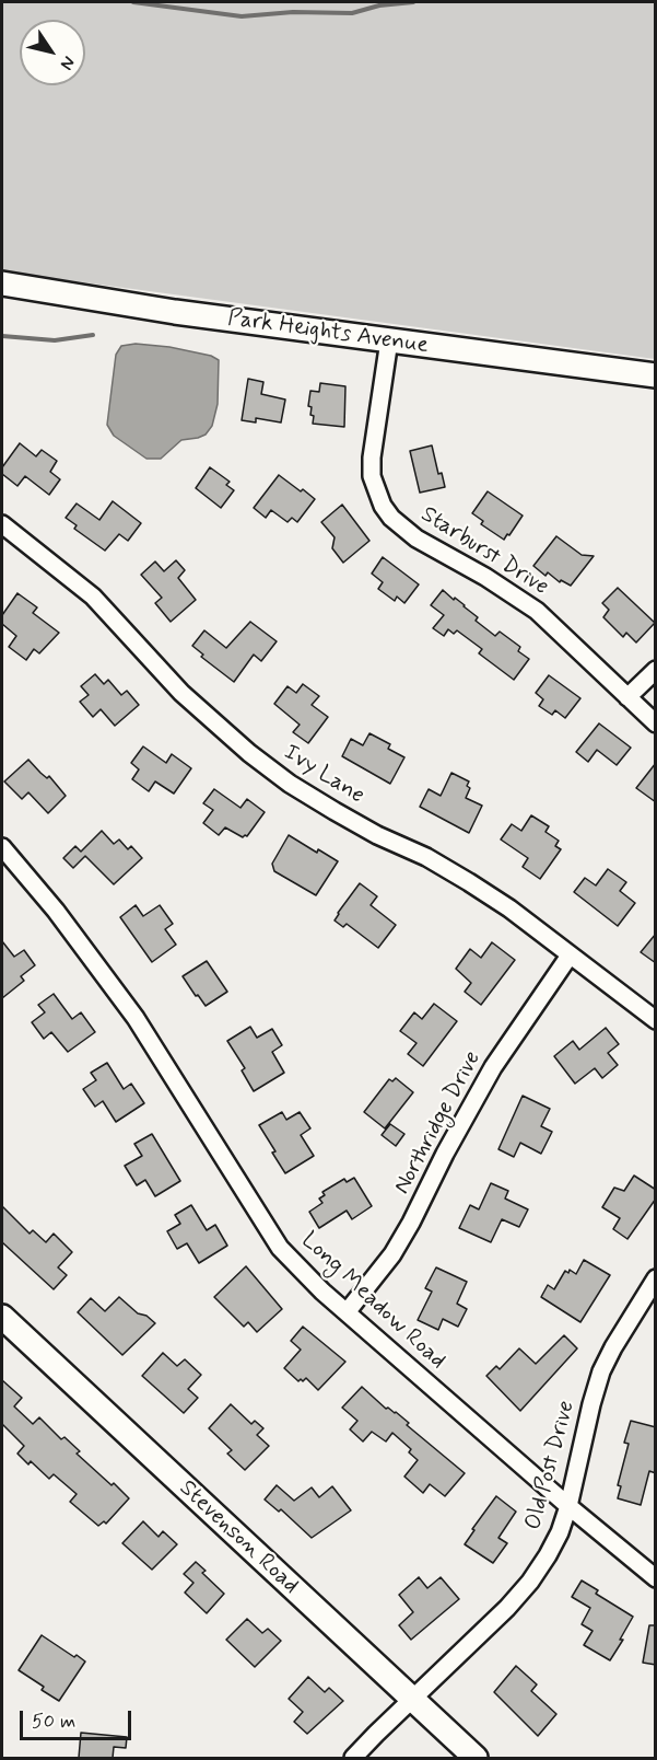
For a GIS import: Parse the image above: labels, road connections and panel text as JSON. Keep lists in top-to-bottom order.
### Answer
{
  "streets": {
    "main road": ["Park Heights Avenue", "Stevenson Road"],
    "street": [
      "Starburst Drive",
      "Ivy Lane",
      "Northridge Drive",
      "Long Meadow Road",
      "Old Post Drive"
    ]
  },
  "crossings": [
    ["Park Heights Avenue", "Starburst Drive"],
    ["Ivy Lane", "Northridge Drive"],
    ["Northridge Drive", "Long Meadow Road"],
    ["Long Meadow Road", "Old Post Drive"],
    ["Old Post Drive", "Stevenson Road"]
  ],
  "scale_bar": "50 m",
  "north": "bottom right"
}
